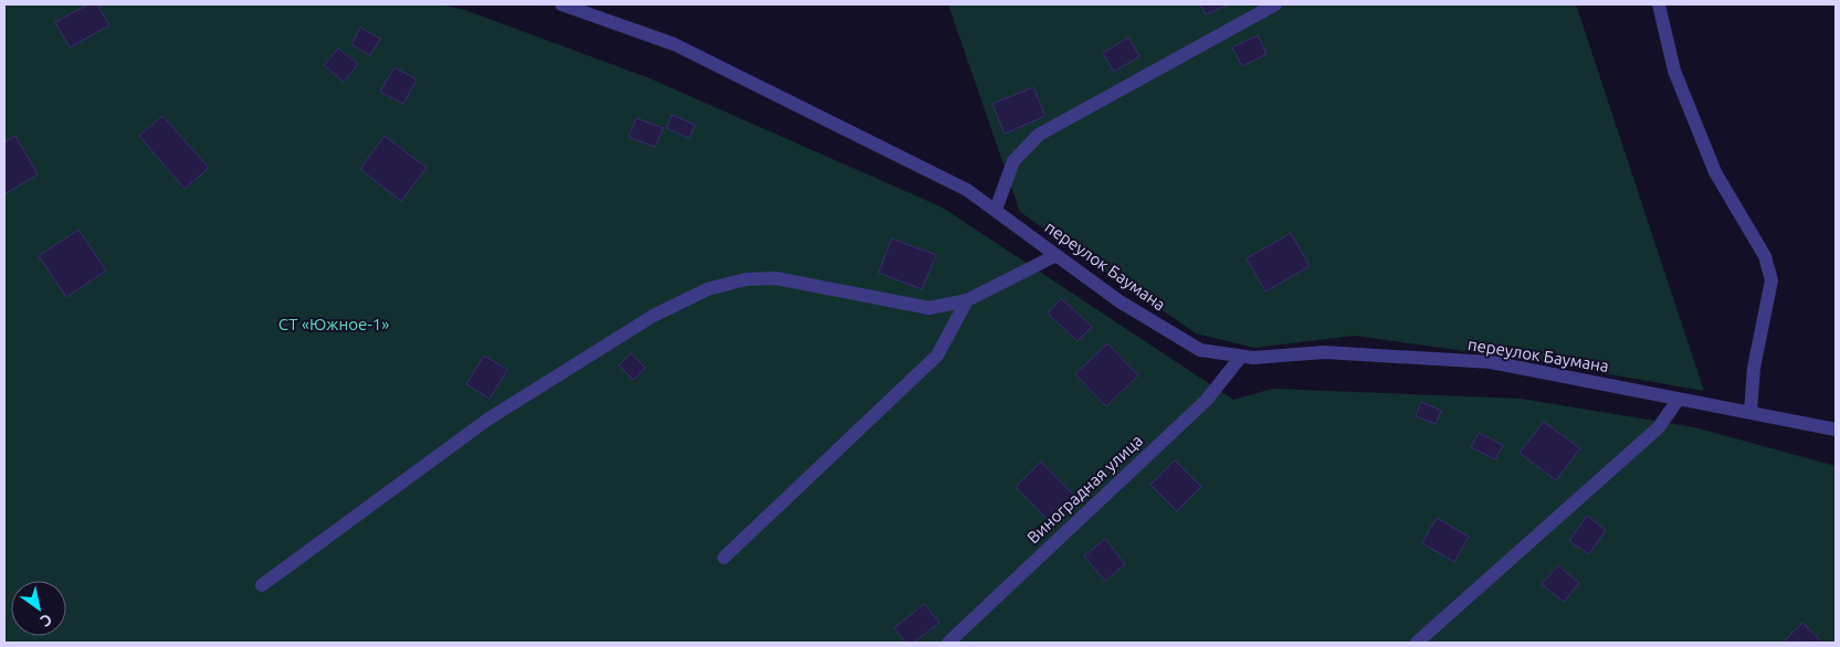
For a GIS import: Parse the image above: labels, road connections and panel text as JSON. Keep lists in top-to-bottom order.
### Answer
{
  "streets": {
    "street": ["переулок Баумана", "Виноградная улица"]
  },
  "crossings": [
    ["переулок Баумана", "Виноградная улица"]
  ],
  "parks": ["СТ «Южное-1»"],
  "north": "bottom right"
}
